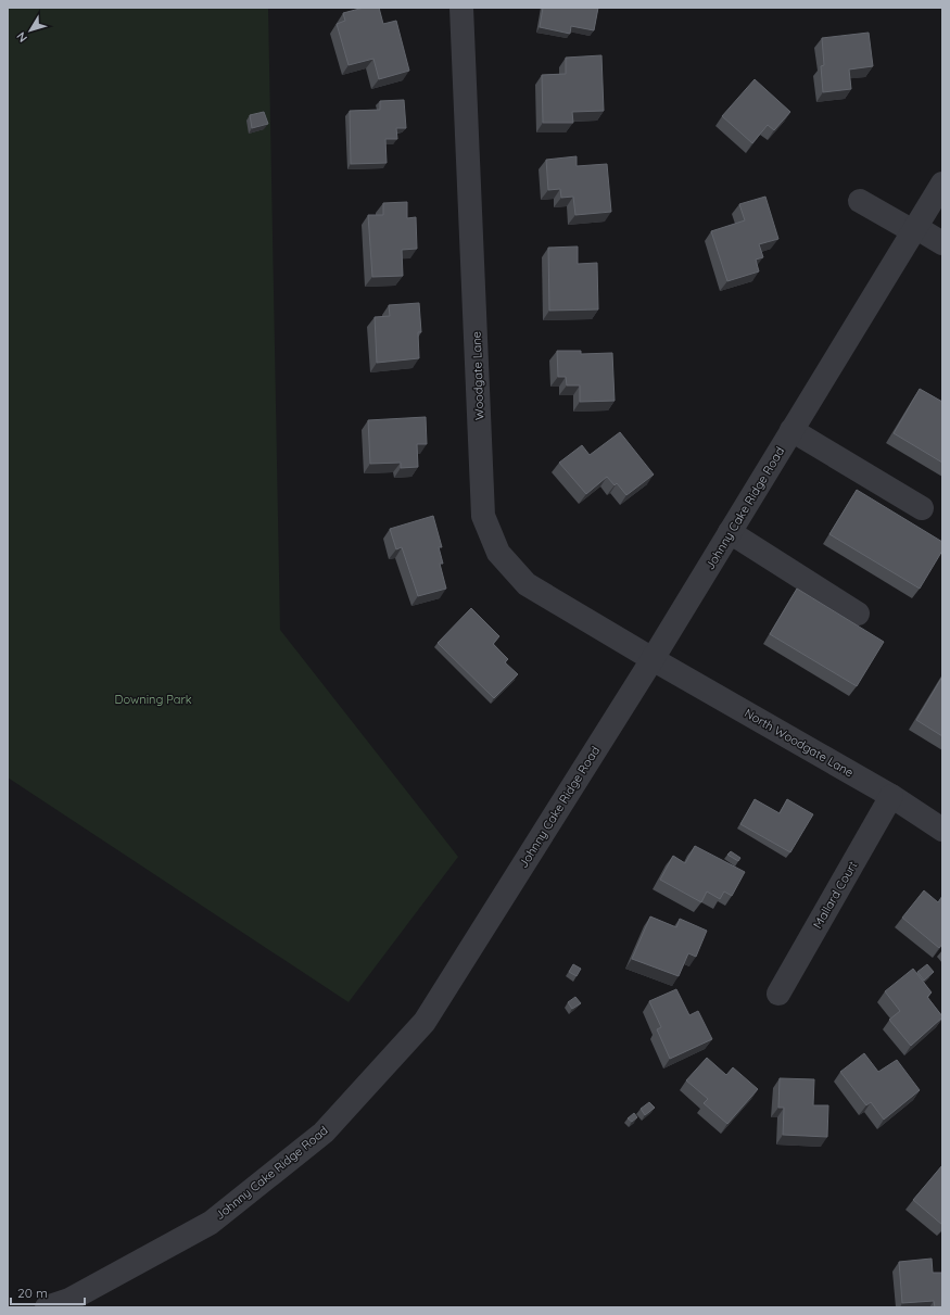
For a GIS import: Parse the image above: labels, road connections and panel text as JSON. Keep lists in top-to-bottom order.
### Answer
{
  "streets": {
    "street": [
      "Woodgate Lane",
      "Johnny Cake Ridge Road",
      "North Woodgate Lane",
      "Mallard Court"
    ]
  },
  "crossings": [
    ["Woodgate Lane", "Johnny Cake Ridge Road"],
    ["Woodgate Lane", "North Woodgate Lane"],
    ["Johnny Cake Ridge Road", "North Woodgate Lane"],
    ["North Woodgate Lane", "Mallard Court"]
  ],
  "parks": ["Downing Park"],
  "scale_bar": "20 m",
  "north": "bottom left"
}
